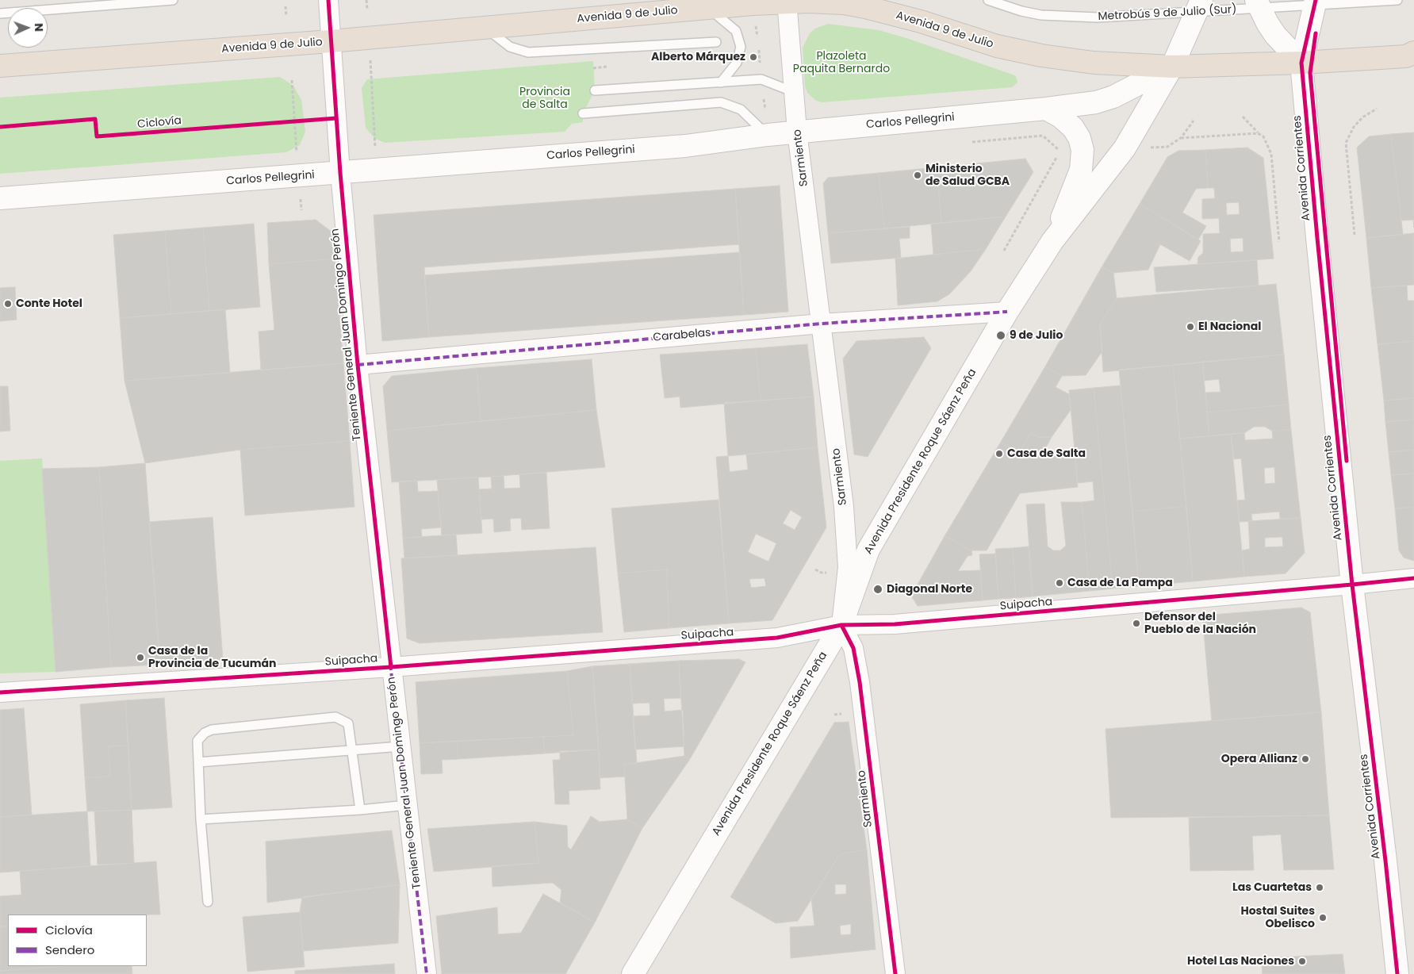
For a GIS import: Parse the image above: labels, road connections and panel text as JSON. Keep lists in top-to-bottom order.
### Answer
{
  "streets": {
    "highway": ["Avenida 9 de Julio"],
    "main road": ["Carlos Pellegrini", "Avenida Corrientes", "Avenida Presidente Roque Sáenz Peña"],
    "street": [
      "Sarmiento",
      "Teniente General Juan Domingo Perón",
      "Carabelas",
      "Suipacha"
    ],
    "lane": ["Metrobús 9 de Julio (Sur)"],
    "cycle path": ["Ciclovía"]
  },
  "crossings": [
    ["Metrobús 9 de Julio (Sur)", "Avenida Corrientes"],
    ["Metrobús 9 de Julio (Sur)", "Avenida Presidente Roque Sáenz Peña"],
    ["Avenida 9 de Julio", "Carlos Pellegrini"],
    ["Avenida 9 de Julio", "Sarmiento"],
    ["Avenida 9 de Julio", "Avenida Corrientes"],
    ["Avenida 9 de Julio", "Teniente General Juan Domingo Perón"],
    ["Avenida 9 de Julio", "Avenida Presidente Roque Sáenz Peña"],
    ["Carlos Pellegrini", "Sarmiento"],
    ["Carlos Pellegrini", "Teniente General Juan Domingo Perón"],
    ["Carlos Pellegrini", "Avenida Presidente Roque Sáenz Peña"],
    ["Sarmiento", "Carabelas"],
    ["Sarmiento", "Avenida Presidente Roque Sáenz Peña"],
    ["Sarmiento", "Suipacha"],
    ["Avenida Corrientes", "Suipacha"],
    ["Teniente General Juan Domingo Perón", "Carabelas"],
    ["Teniente General Juan Domingo Perón", "Suipacha"],
    ["Carabelas", "Avenida Presidente Roque Sáenz Peña"],
    ["Avenida Presidente Roque Sáenz Peña", "Suipacha"]
  ],
  "parks": ["Plazoleta Paquita Bernardo", "Provincia de Salta"],
  "places": [
    "Alberto Márquez",
    "Ministerio de Salud GCBA",
    "Conte Hotel",
    "El Nacional",
    "9 de Julio",
    "Casa de Salta",
    "Casa de La Pampa",
    "Diagonal Norte",
    "Defensor del Pueblo de la Nación",
    "Casa de la Provincia de Tucumán",
    "Opera Allianz",
    "Las Cuartetas",
    "Hostal Suites Obelisco",
    "Hotel Las Naciones"
  ],
  "legend": ["Ciclovía", "Sendero"],
  "north": "right"
}
